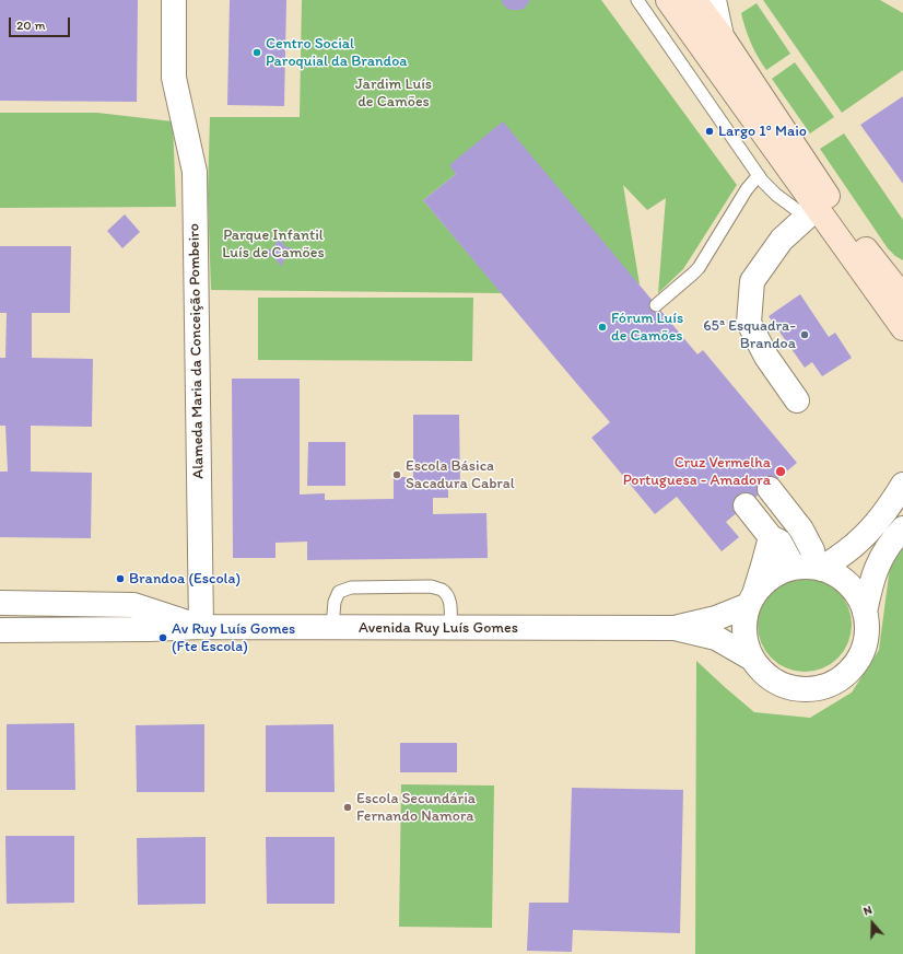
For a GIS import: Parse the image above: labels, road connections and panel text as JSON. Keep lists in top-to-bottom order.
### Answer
{
  "streets": {
    "street": ["Alameda Maria da Conceição Pombeiro", "Avenida Ruy Luís Gomes"]
  },
  "crossings": [
    ["Alameda Maria da Conceição Pombeiro", "Avenida Ruy Luís Gomes"]
  ],
  "parks": ["Jardim Luís de Camões", "Parque Infantil Luís de Camões"],
  "places": [
    "Centro Social Paroquial da Brandoa",
    "Largo 1º Maio",
    "Fórum Luís de Camões",
    "65ª Esquadra- Brandoa",
    "Cruz Vermelha Portuguesa - Amadora",
    "Escola Básica Sacadura Cabral",
    "Brandoa (Escola)",
    "Av Ruy Luís Gomes (Fte Escola)",
    "Escola Secundária Fernando Namora"
  ],
  "scale_bar": "20 m",
  "north": "top"
}
